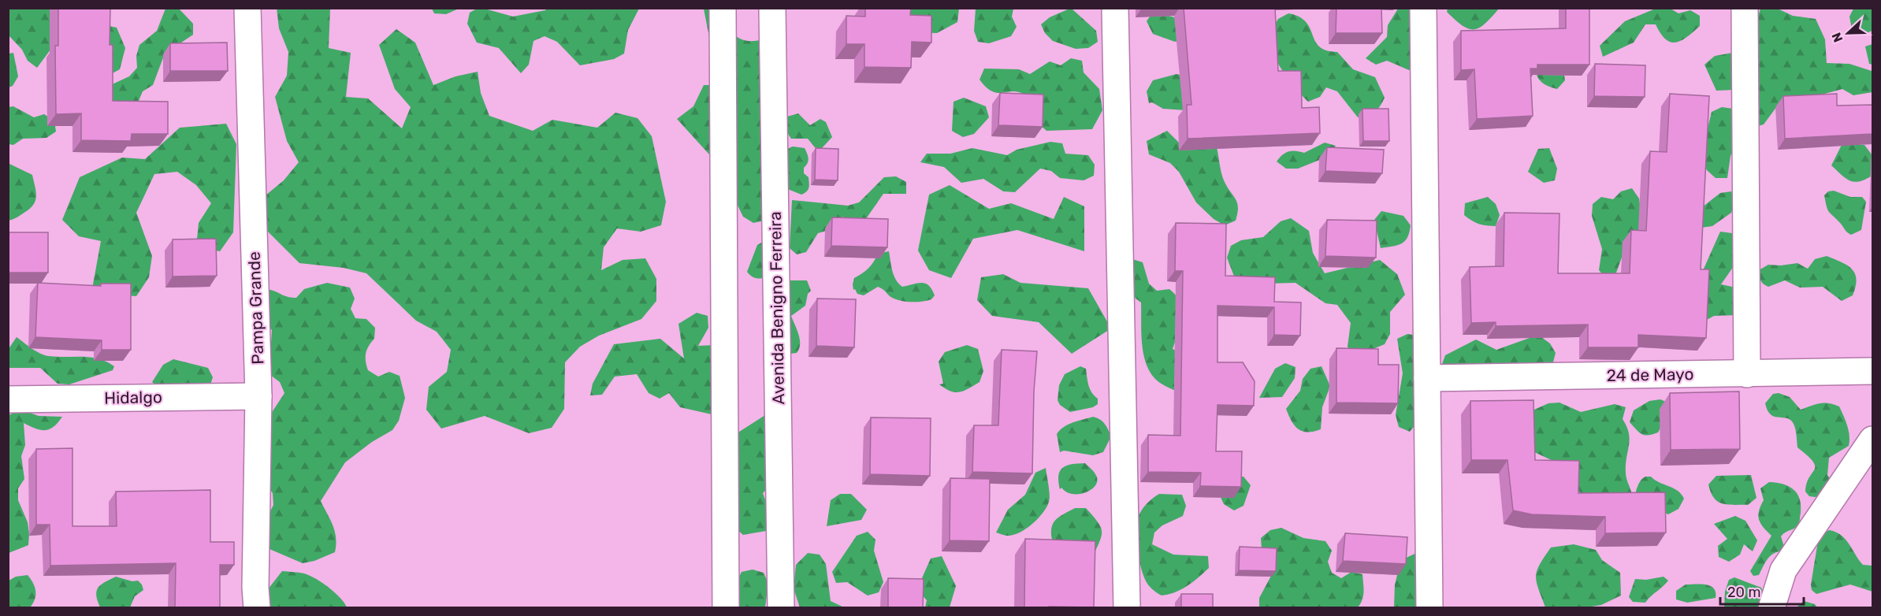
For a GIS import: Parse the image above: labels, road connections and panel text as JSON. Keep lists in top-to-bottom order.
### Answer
{
  "streets": {
    "street": [
      "Pampa Grande",
      "Avenida Benigno Ferreira",
      "24 de Mayo",
      "Hidalgo"
    ]
  },
  "crossings": [
    ["Pampa Grande", "Hidalgo"]
  ],
  "scale_bar": "20 m",
  "north": "left"
}
